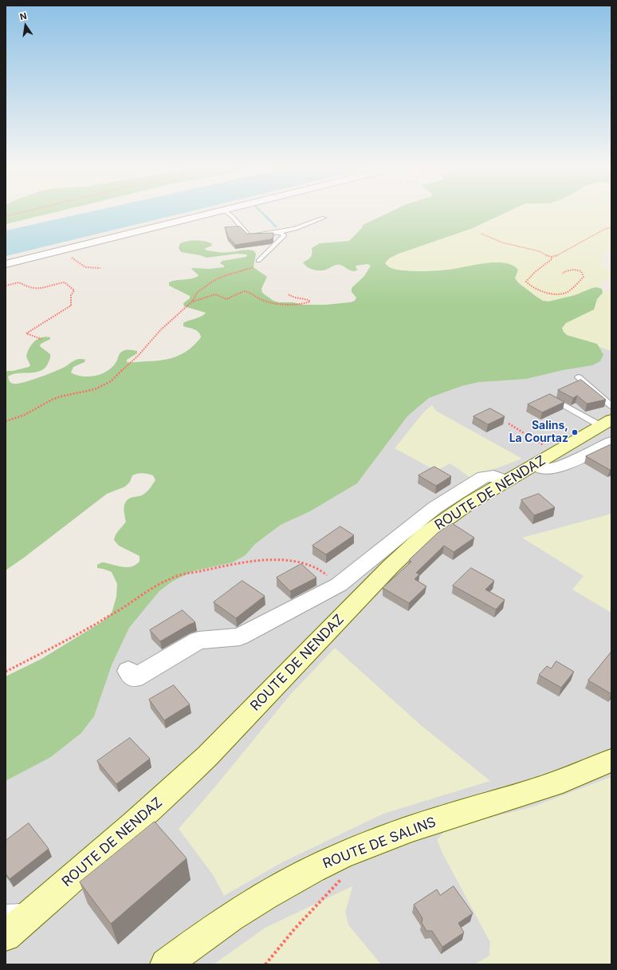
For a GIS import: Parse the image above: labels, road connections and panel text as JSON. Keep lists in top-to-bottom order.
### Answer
{
  "streets": {
    "main road": ["ROUTE DE NENDAZ", "ROUTE DE SALINS"]
  },
  "places": ["Salins, La Courtaz"],
  "north": "top"
}
